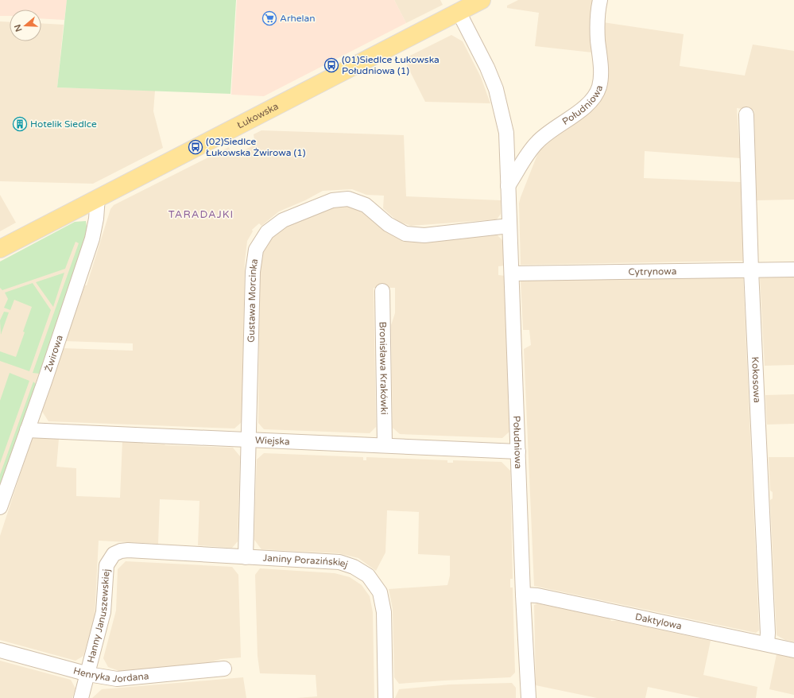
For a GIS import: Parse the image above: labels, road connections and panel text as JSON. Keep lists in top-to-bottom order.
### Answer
{
  "streets": {
    "main road": ["Łukowska"],
    "street": [
      "Południowa",
      "Cytrynowa",
      "Gustawa Morcinka",
      "Żwirowa",
      "Bronisława Krakówki",
      "Kokosowa",
      "Wiejska",
      "Janiny Porazińskiej",
      "Hanny Januszewskiej",
      "Daktylowa",
      "Henryka Jordana"
    ]
  },
  "crossings": [
    ["Południowa", "Łukowska"],
    ["Południowa", "Cytrynowa"],
    ["Południowa", "Gustawa Morcinka"],
    ["Południowa", "Wiejska"],
    ["Południowa", "Daktylowa"],
    ["Łukowska", "Żwirowa"],
    ["Cytrynowa", "Kokosowa"],
    ["Gustawa Morcinka", "Wiejska"],
    ["Gustawa Morcinka", "Janiny Porazińskiej"],
    ["Żwirowa", "Wiejska"],
    ["Bronisława Krakówki", "Wiejska"],
    ["Kokosowa", "Daktylowa"],
    ["Janiny Porazińskiej", "Hanny Januszewskiej"],
    ["Hanny Januszewskiej", "Henryka Jordana"]
  ],
  "districts": ["TARADAJKI"],
  "places": {
    "supermarket": ["Arhelan"],
    "bus stop": ["(01)Siedlce Łukowska Południowa (1)", "(02)Siedlce Łukowska Żwirowa (1)"],
    "building": ["Hotelik Siedlce"]
  },
  "north": "left"
}
